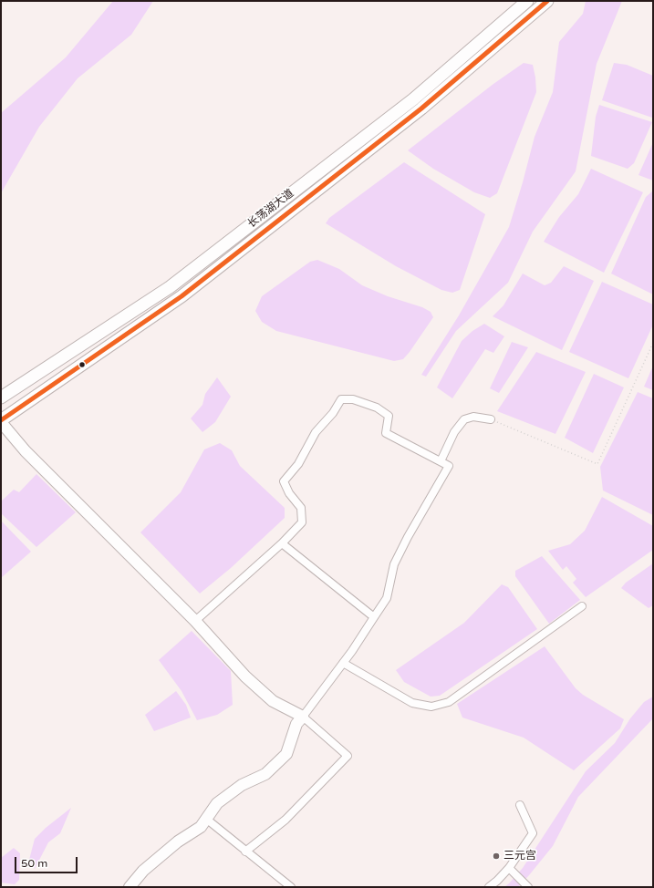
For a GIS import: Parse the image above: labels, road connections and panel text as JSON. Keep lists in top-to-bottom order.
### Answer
{
  "streets": {
    "main road": ["长荡湖大道"]
  },
  "places": ["三元宫"],
  "scale_bar": "50 m"
}
